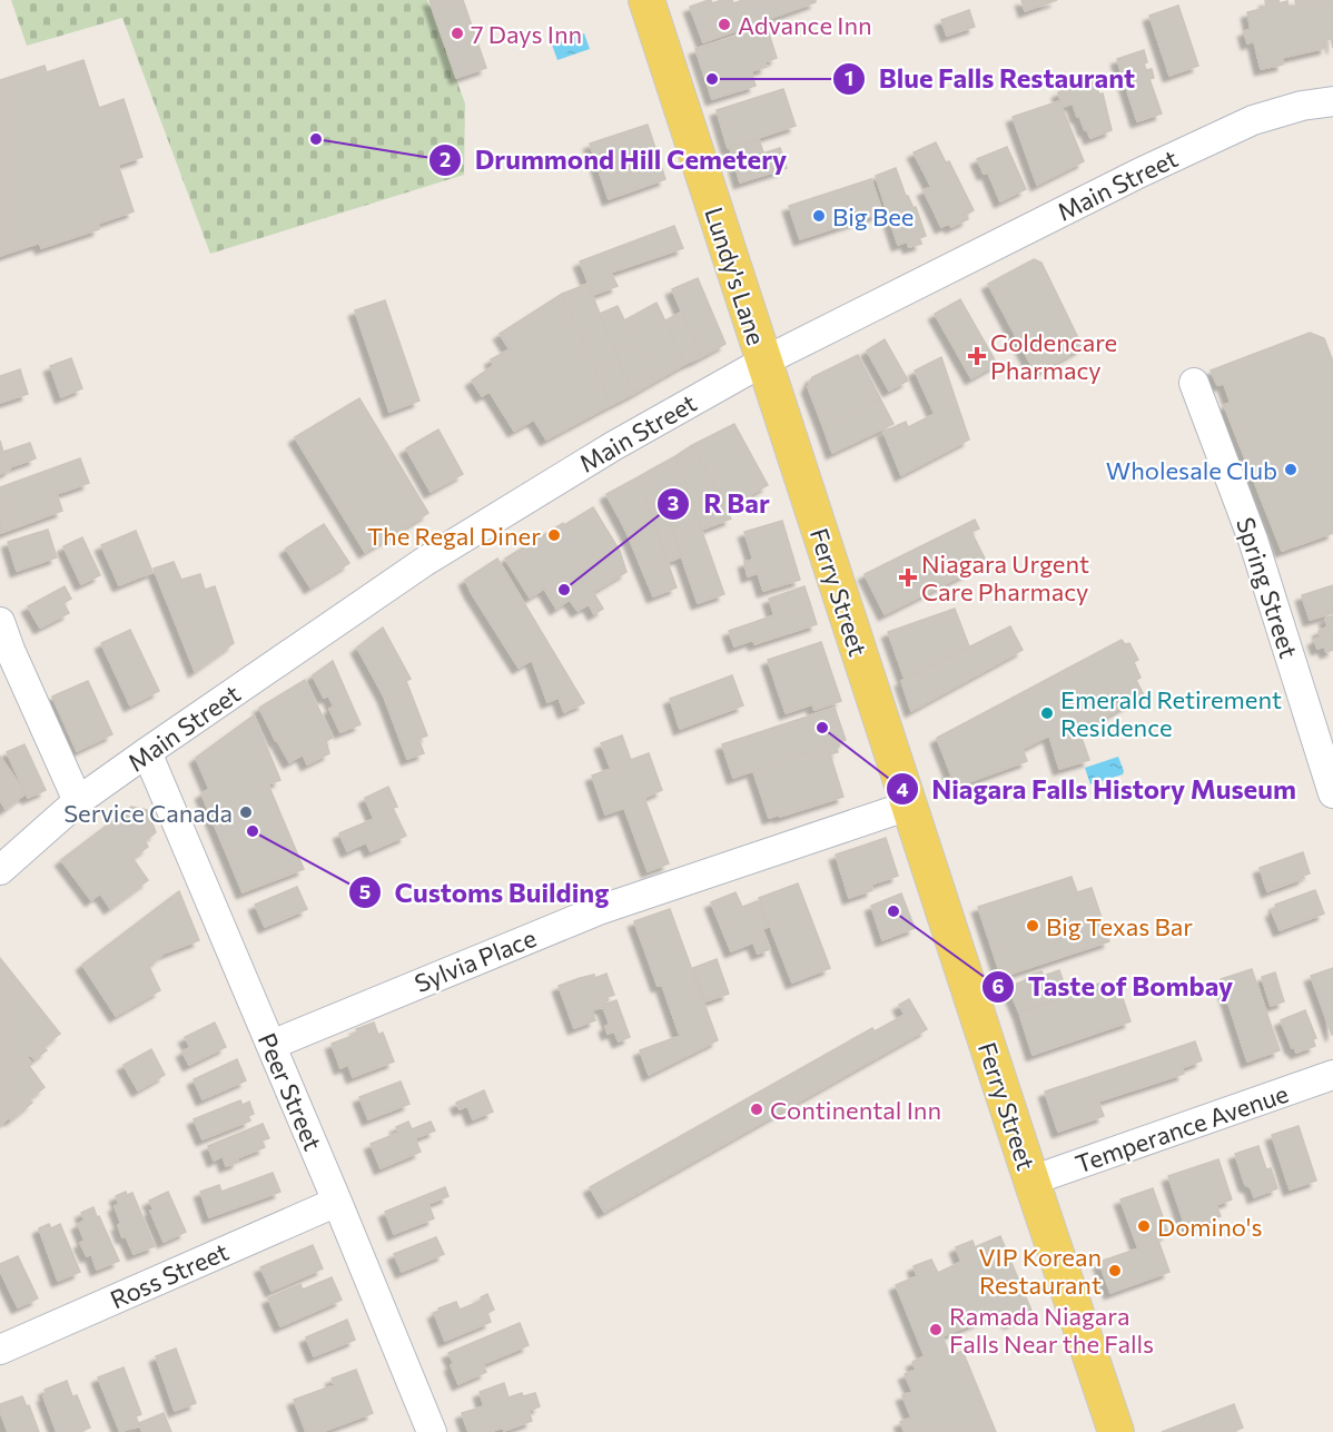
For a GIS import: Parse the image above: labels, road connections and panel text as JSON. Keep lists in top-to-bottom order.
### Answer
{
  "streets": {
    "main road": ["Lundy's Lane", "Ferry Street"],
    "street": [
      "Main Street",
      "Spring Street",
      "Sylvia Place",
      "Peer Street",
      "Temperance Avenue",
      "Ross Street"
    ]
  },
  "crossings": [
    ["Main Street", "Lundy's Lane"],
    ["Main Street", "Ferry Street"],
    ["Main Street", "Peer Street"],
    ["Lundy's Lane", "Ferry Street"],
    ["Ferry Street", "Sylvia Place"],
    ["Ferry Street", "Temperance Avenue"],
    ["Sylvia Place", "Peer Street"],
    ["Peer Street", "Ross Street"]
  ],
  "places": {
    "other": [
      "Advance Inn",
      "7 Days Inn",
      "Blue Falls Restaurant",
      "Drummond Hill Cemetery",
      "Big Bee",
      "Wholesale Club",
      "The Regal Diner",
      "R Bar",
      "Emerald Retirement Residence",
      "Niagara Falls History Museum",
      "Service Canada",
      "Customs Building",
      "Taste of Bombay",
      "Big Texas Bar",
      "Continental Inn",
      "Domino's",
      "VIP Korean Restaurant",
      "Ramada Niagara Falls Near the Falls"
    ],
    "health": ["Goldencare Pharmacy", "Niagara Urgent Care Pharmacy"]
  }
}
